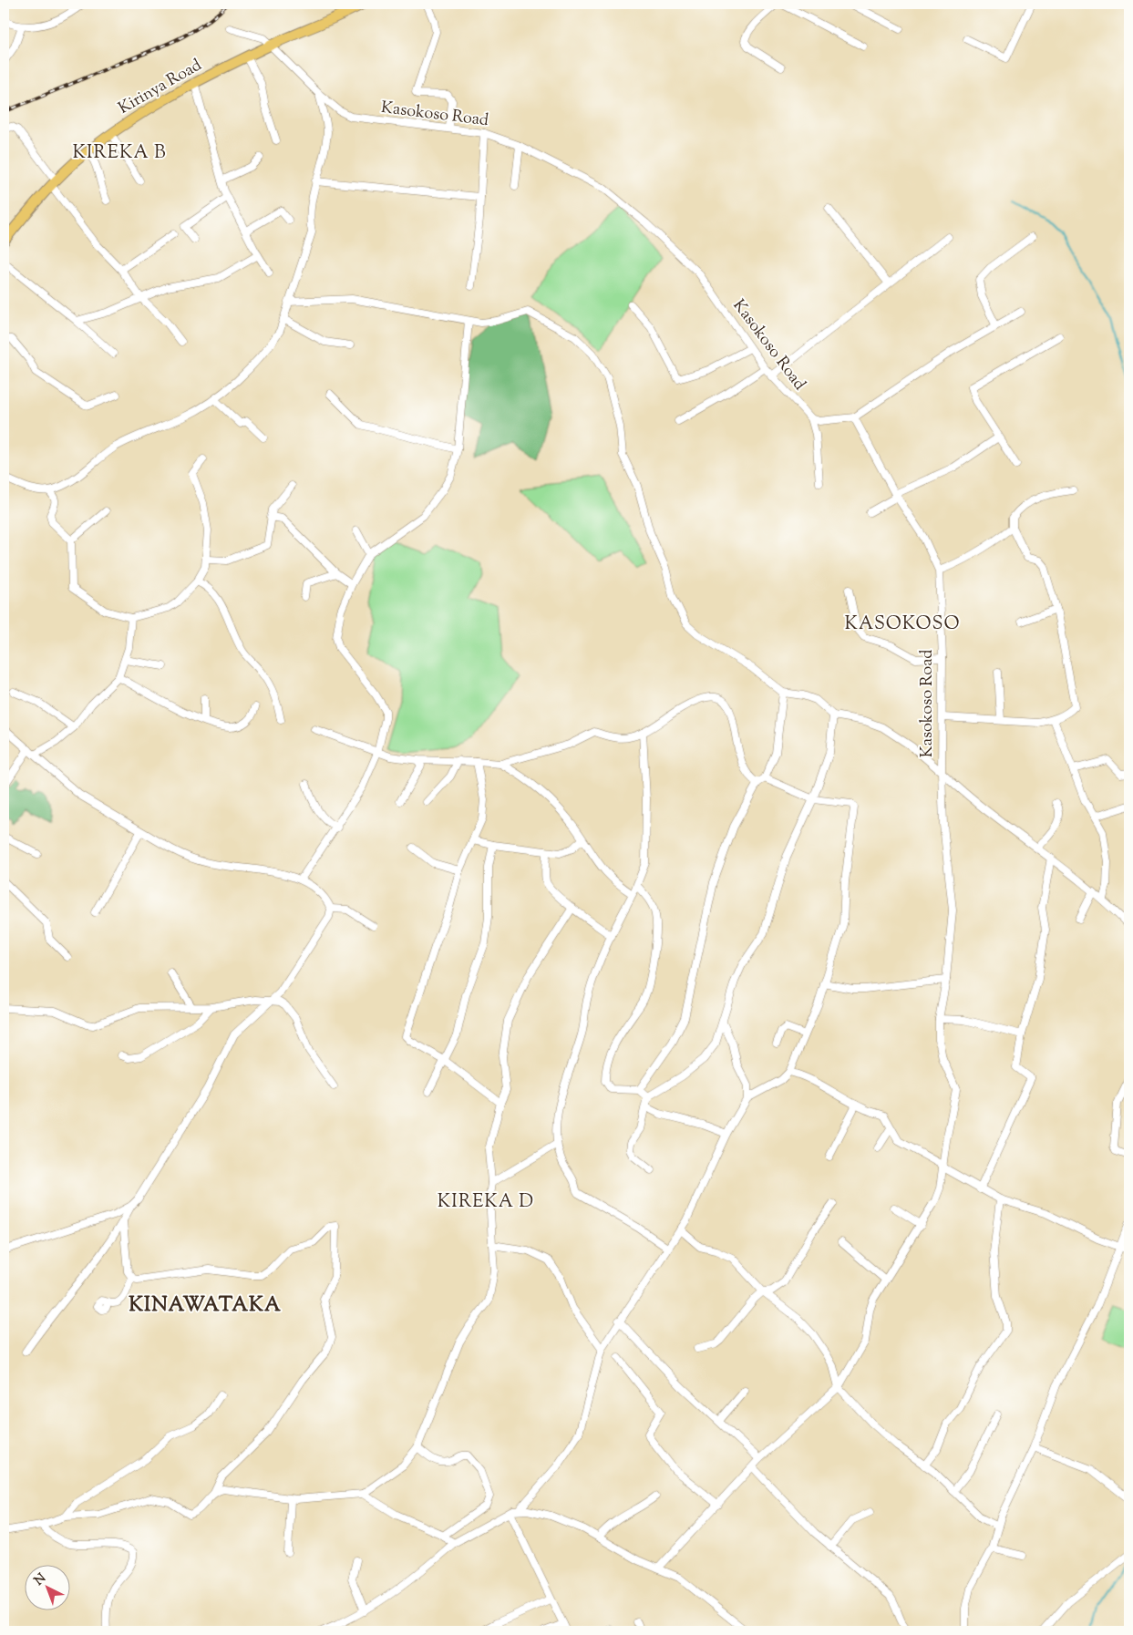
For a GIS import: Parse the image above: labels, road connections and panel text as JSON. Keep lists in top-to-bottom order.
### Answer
{
  "streets": {
    "main road": ["Kirinya Road"],
    "street": ["Kasokoso Road"]
  },
  "crossings": [
    ["Kirinya Road", "Kasokoso Road"]
  ],
  "districts": [
    "KIREKA B",
    "KASOKOSO",
    "KIREKA D",
    "KINAWATAKA"
  ],
  "north": "top left"
}
